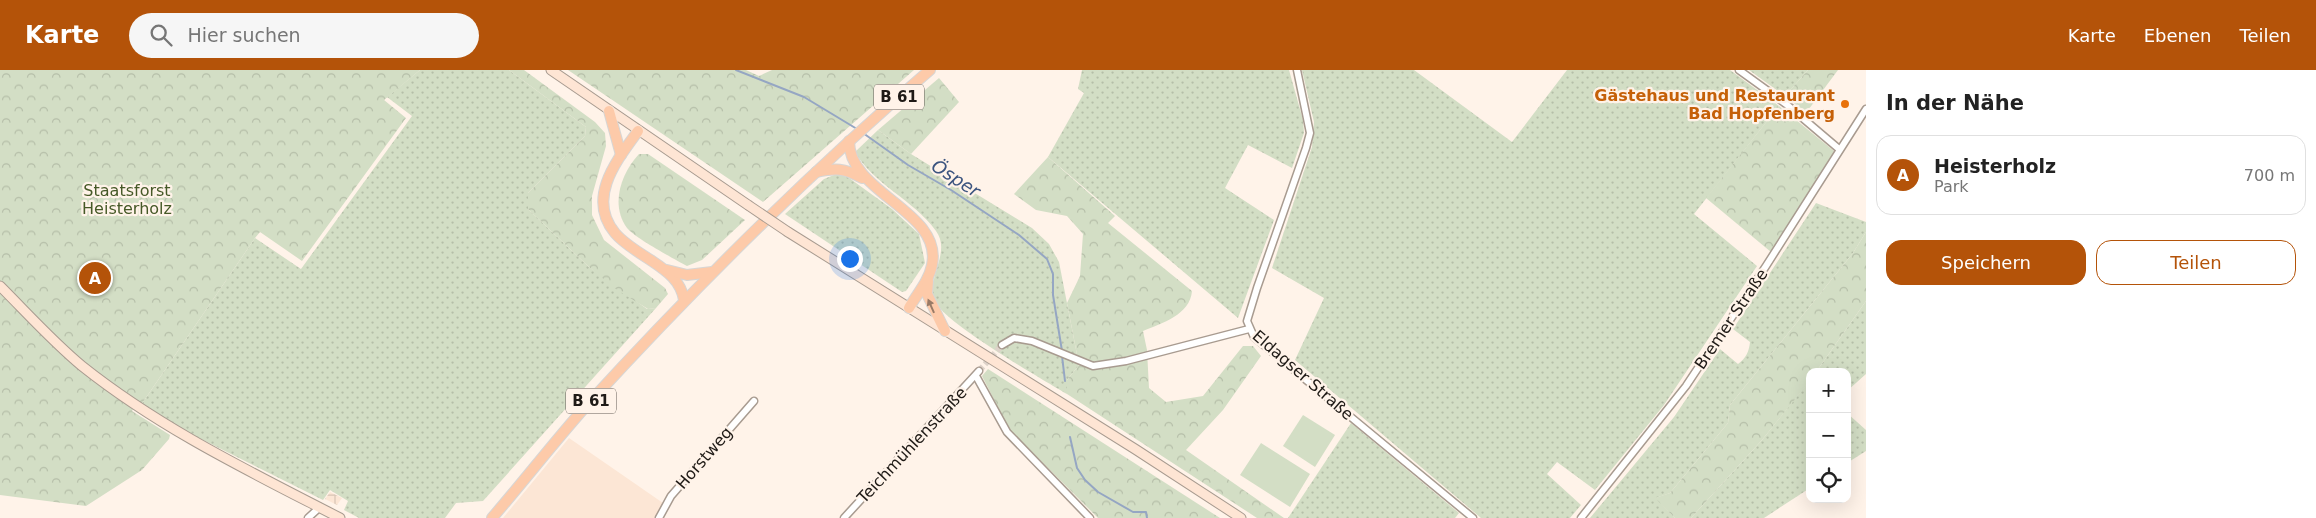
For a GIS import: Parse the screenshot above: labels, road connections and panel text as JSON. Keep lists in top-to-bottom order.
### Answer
{
  "streets": {
    "main road": ["B 61"],
    "street": [
      "Bremer Straße",
      "Eldagser Straße",
      "Teichmühlenstraße",
      "Horstweg"
    ]
  },
  "water": ["Ösper"],
  "parks": ["Staatsforst Heisterholz"],
  "places": ["Gästehaus und Restaurant Bad Hopfenberg"],
  "page": {
    "header": "Karte",
    "search": "Hier suchen",
    "nav": ["Karte", "Ebenen", "Teilen"],
    "heading": "In der Nähe",
    "list": [
      {
        "mark": "A",
        "name": "Heisterholz",
        "note": "Park",
        "value": "700 m"
      }
    ],
    "buttons": ["Speichern", "Teilen"],
    "pins": "A",
    "map_buttons": ["+", "−"]
  }
}
